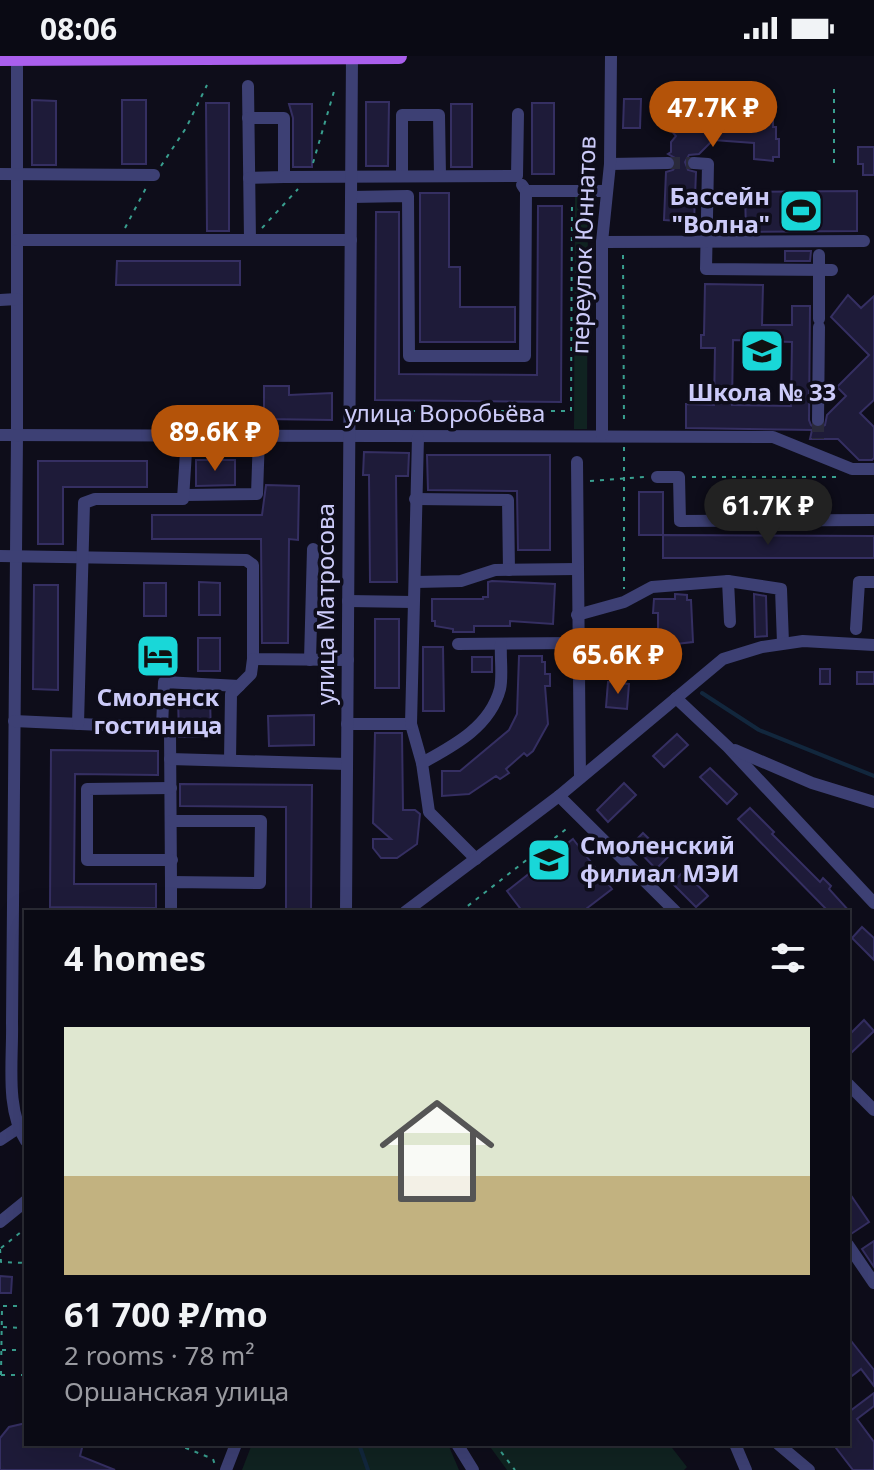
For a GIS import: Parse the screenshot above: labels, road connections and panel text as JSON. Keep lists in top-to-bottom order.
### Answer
{
  "streets": {
    "street": ["переулок Юннатов", "улица Воробьёва", "улица Матросова"]
  },
  "crossings": [
    ["переулок Юннатов", "улица Воробьёва"],
    ["улица Воробьёва", "улица Матросова"]
  ],
  "places": {
    "sports": ["Бассейн \"Волна\""],
    "school or university": ["Школа № 33", "Смоленский филиал МЭИ"],
    "hotel": ["Смоленск гостиница"]
  },
  "page": {
    "status": "08:06",
    "price": [
      "47.7K ₽",
      "89.6K ₽",
      "61.7K ₽",
      "65.6K ₽"
    ],
    "heading": "4 homes",
    "list": [
      {
        "name": "61 700 ₽/mo",
        "note": "2 rooms · 78 m² · Оршанская улица"
      }
    ]
  }
}
